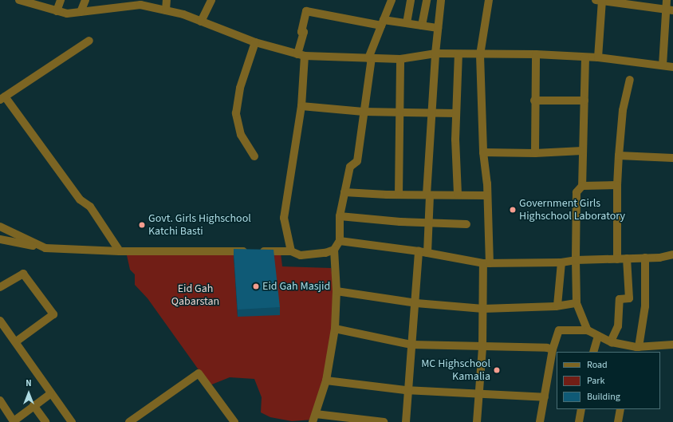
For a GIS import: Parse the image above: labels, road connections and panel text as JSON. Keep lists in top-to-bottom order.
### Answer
{
  "parks": ["Eid Gah Qabarstan"],
  "places": [
    "Government Girls Highschool Laboratory",
    "Govt. Girls Highschool Katchi Basti",
    "Eid Gah Masjid",
    "MC Highschool Kamalia"
  ],
  "legend": ["Road", "Park", "Building"],
  "north": "top"
}
